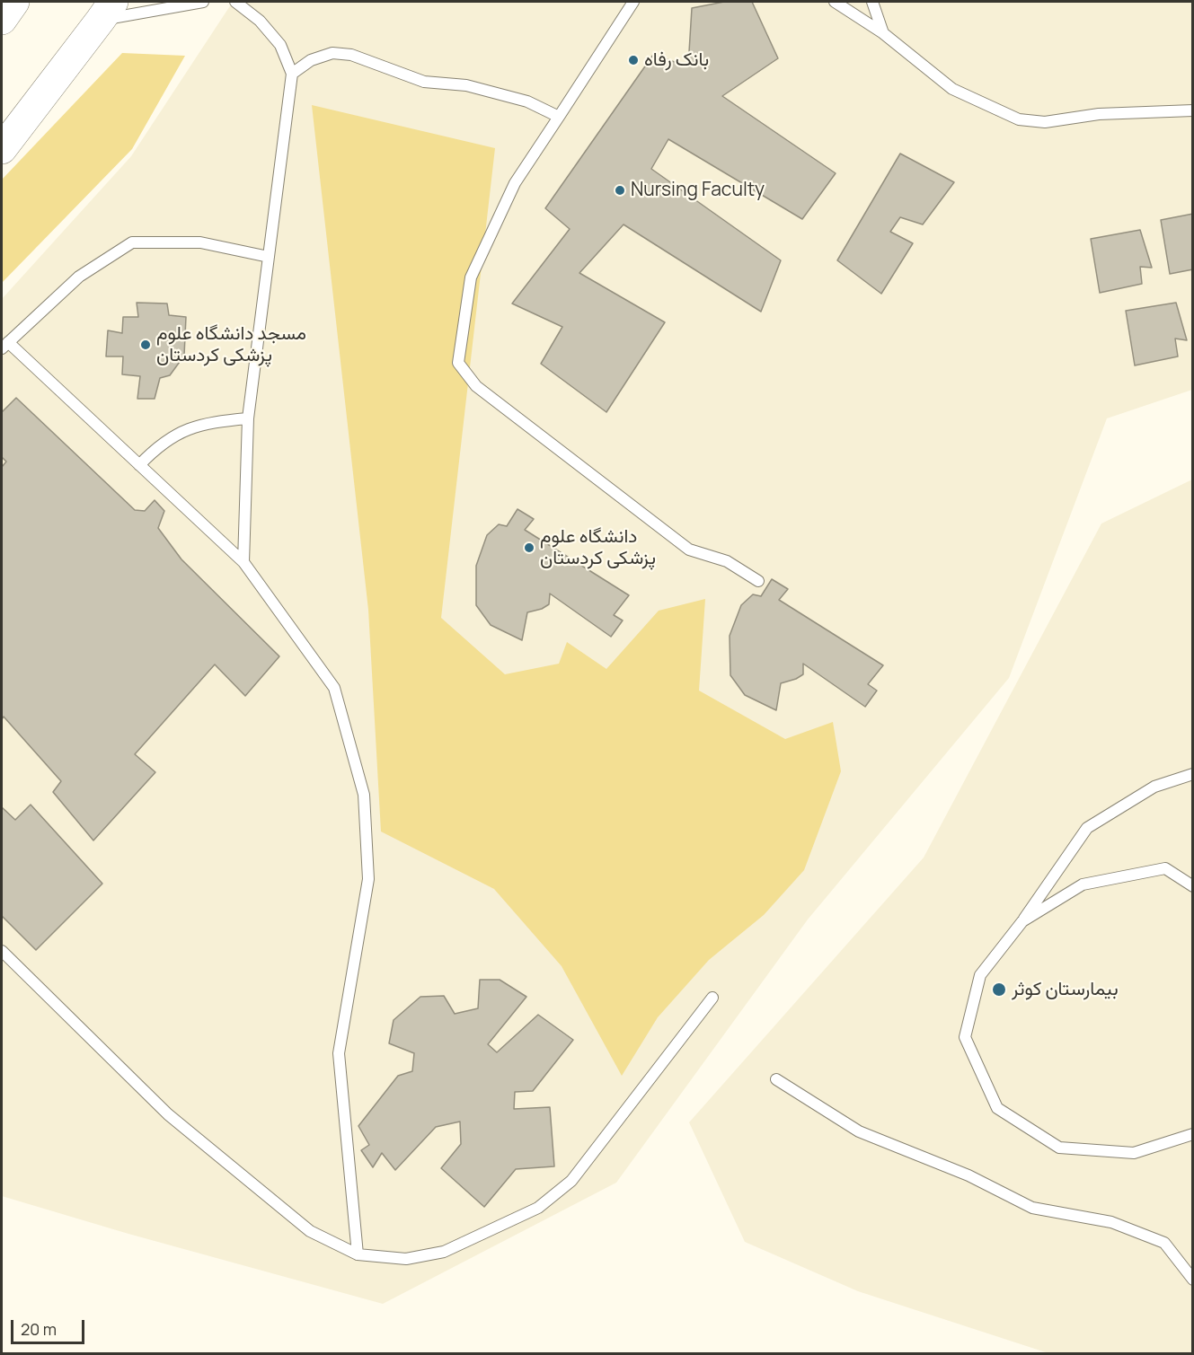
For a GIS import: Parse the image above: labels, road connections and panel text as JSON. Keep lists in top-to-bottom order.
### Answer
{
  "places": [
    "بانک رفاه",
    "Nursing Faculty",
    "مسجد دانشگاه علوم پزشکی کردستان",
    "دانشگاه علوم پزشکی کردستان",
    "بیمارستان کوثر"
  ],
  "scale_bar": "20 m"
}
